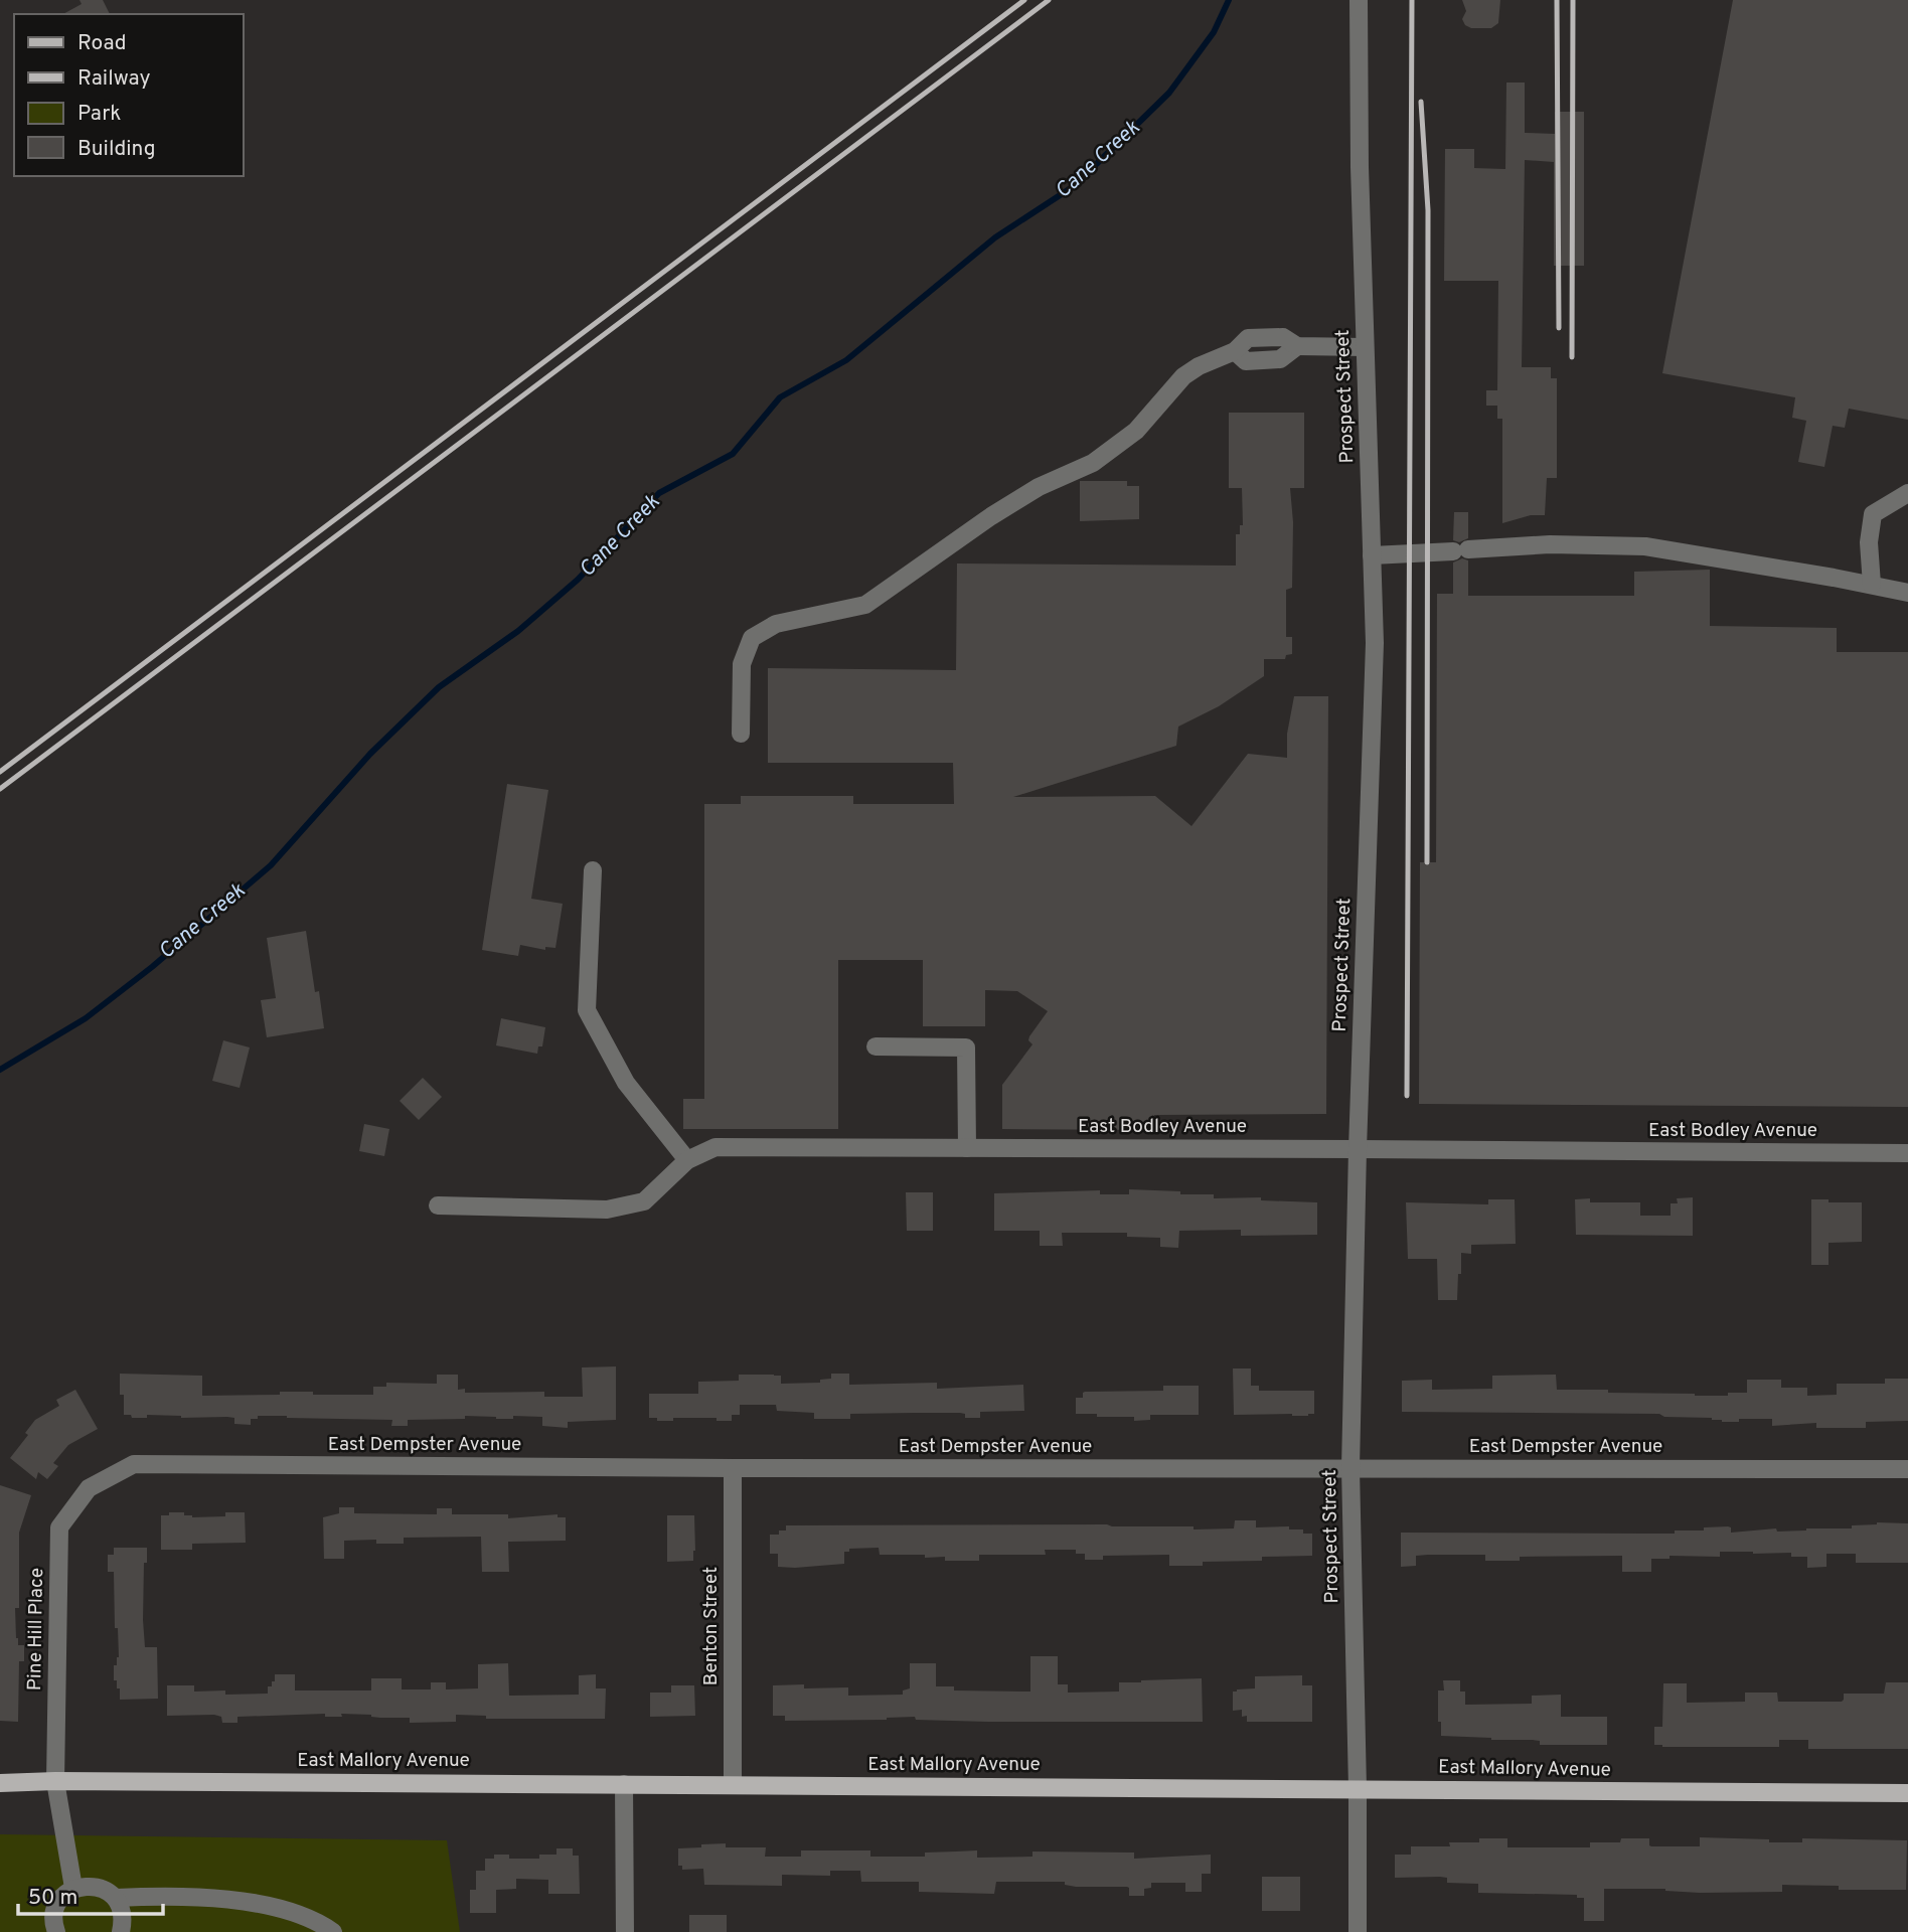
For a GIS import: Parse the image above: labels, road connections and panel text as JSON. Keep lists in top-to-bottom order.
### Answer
{
  "streets": {
    "main road": ["East Mallory Avenue"],
    "street": [
      "Prospect Street",
      "East Bodley Avenue",
      "East Dempster Avenue",
      "Benton Street",
      "Pine Hill Place"
    ]
  },
  "crossings": [
    ["Prospect Street", "East Bodley Avenue"],
    ["Prospect Street", "East Dempster Avenue"],
    ["Prospect Street", "East Mallory Avenue"],
    ["East Dempster Avenue", "Benton Street"],
    ["East Dempster Avenue", "Pine Hill Place"],
    ["Benton Street", "East Mallory Avenue"],
    ["Pine Hill Place", "East Mallory Avenue"]
  ],
  "water": ["Cane Creek"],
  "legend": [
    "Road",
    "Railway",
    "Park",
    "Building"
  ],
  "scale_bar": "50 m"
}
